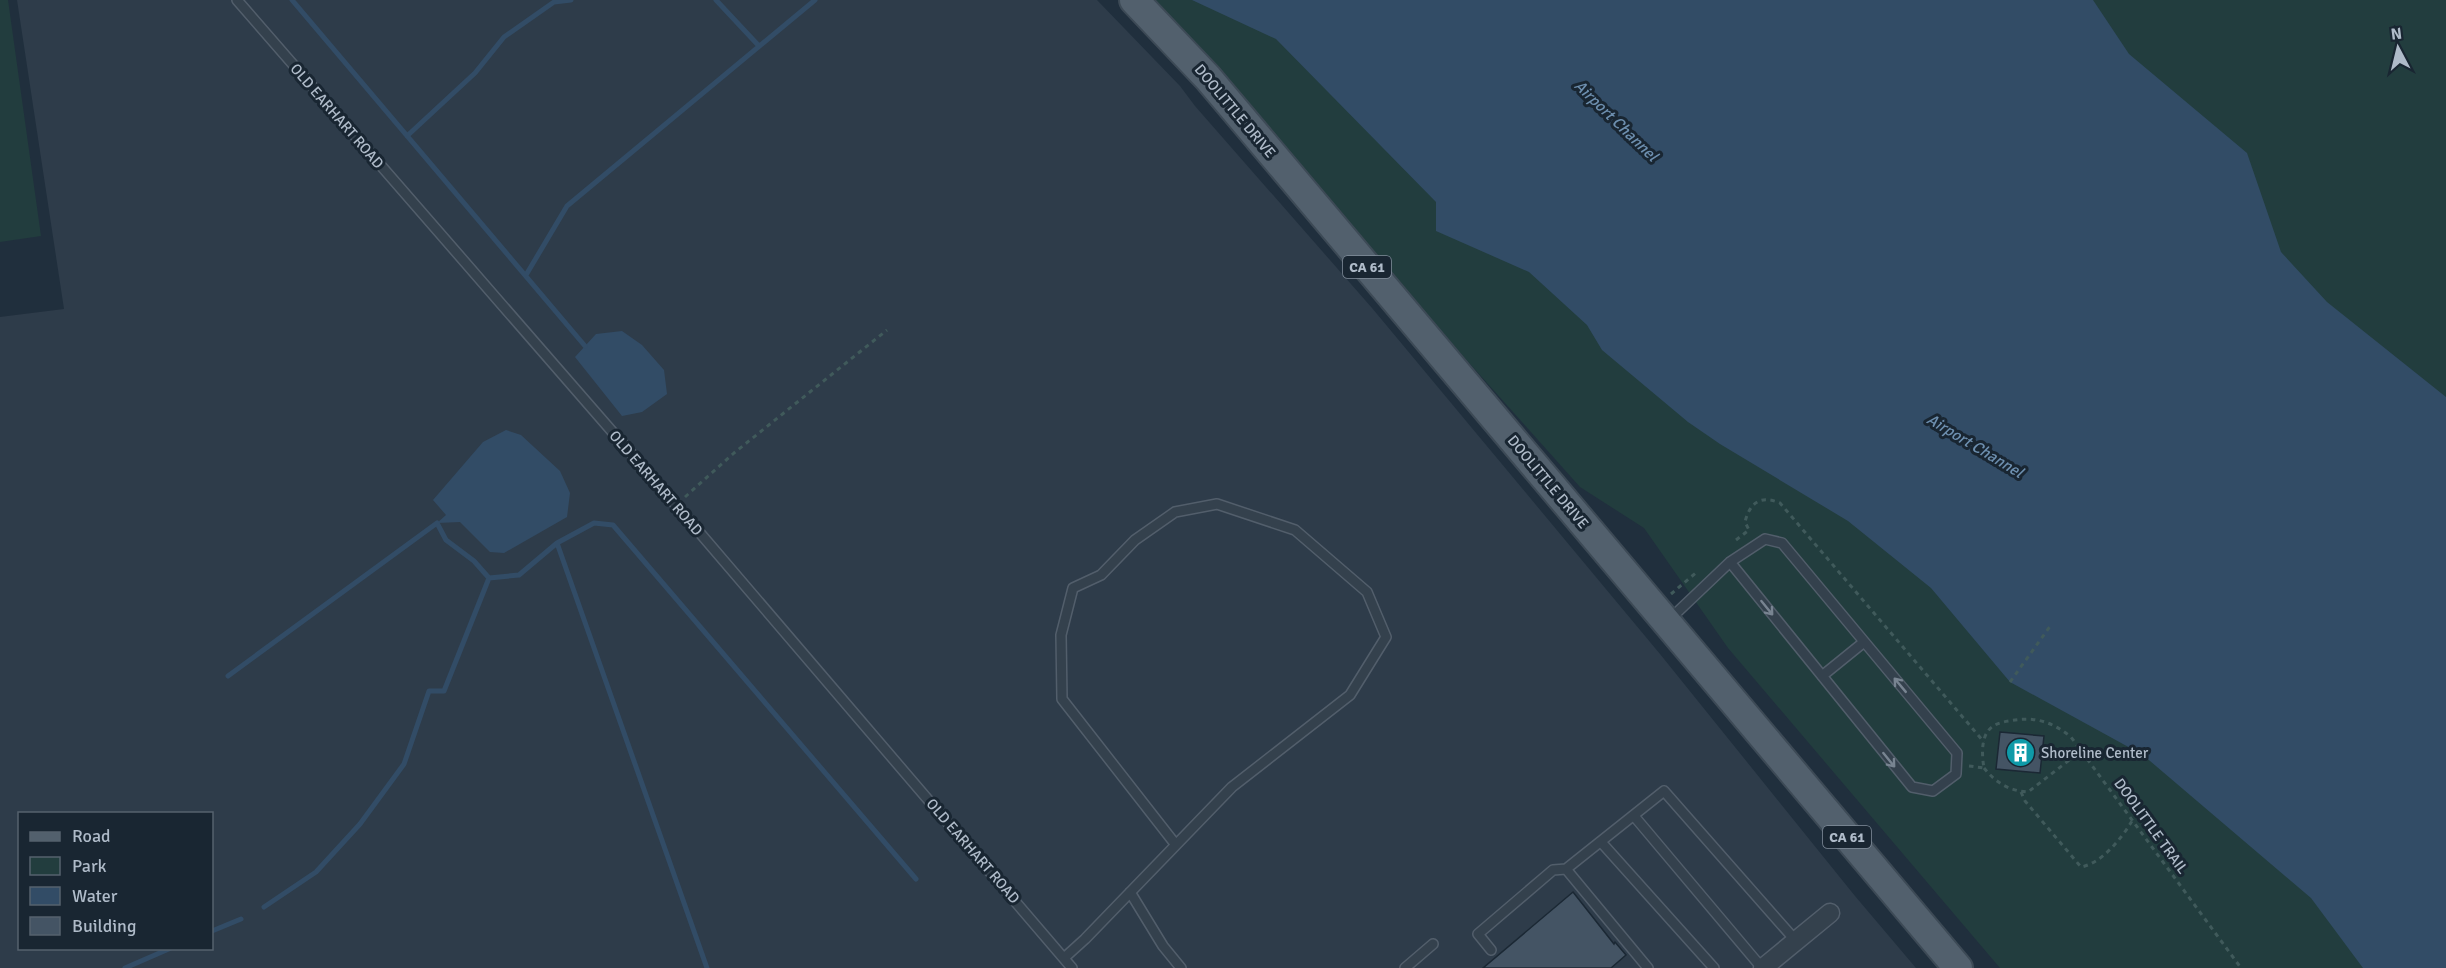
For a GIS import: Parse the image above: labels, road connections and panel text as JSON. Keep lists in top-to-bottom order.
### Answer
{
  "streets": {
    "main road": ["DOOLITTLE DRIVE", "CA 61"],
    "lane": ["OLD EARHART ROAD"],
    "path": ["DOOLITTLE TRAIL"]
  },
  "water": ["Airport Channel"],
  "places": {
    "building": ["Shoreline Center"]
  },
  "legend": [
    "Road",
    "Park",
    "Water",
    "Building"
  ],
  "north": "top"
}
